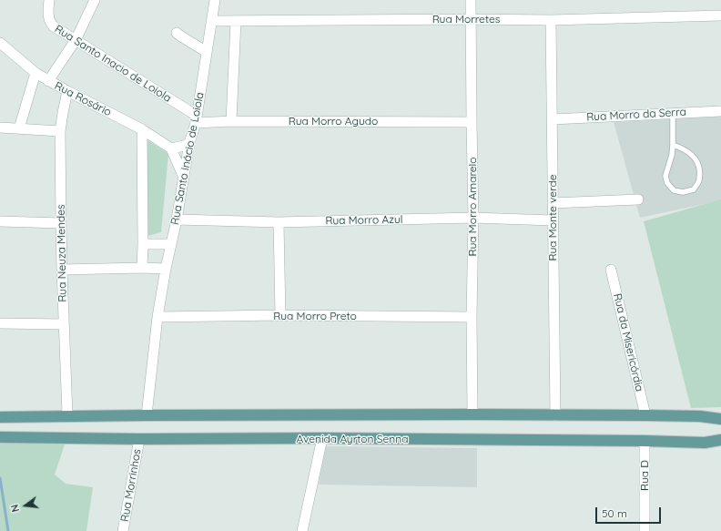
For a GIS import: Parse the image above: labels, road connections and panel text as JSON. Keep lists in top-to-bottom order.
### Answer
{
  "streets": {
    "main road": ["Avenida Ayrton Senna"],
    "street": [
      "Rua Morretes",
      "Rua Santo Inacio de Loiola",
      "Rua Rosário",
      "Rua Morro da Serra",
      "Rua Morro Agudo",
      "Rua Santo Inácio de Loiola",
      "Rua Morro Amarelo",
      "Rua Monte verde",
      "Rua Morro Azul",
      "Rua Neuza Mendes",
      "Rua Morro Preto",
      "Rua da Misericórdia",
      "Rua D",
      "Rua Morrinhos"
    ]
  },
  "crossings": [
    ["Rua Morretes", "Rua Santo Inácio de Loiola"],
    ["Rua Morretes", "Rua Morro Amarelo"],
    ["Rua Morretes", "Rua Monte verde"],
    ["Rua Santo Inacio de Loiola", "Rua Morro Agudo"],
    ["Rua Santo Inacio de Loiola", "Rua Santo Inácio de Loiola"],
    ["Rua Rosário", "Rua Neuza Mendes"],
    ["Rua Morro da Serra", "Rua Monte verde"],
    ["Rua Morro Agudo", "Rua Santo Inácio de Loiola"],
    ["Rua Morro Agudo", "Rua Morro Amarelo"],
    ["Rua Santo Inácio de Loiola", "Rua Morro Azul"],
    ["Rua Santo Inácio de Loiola", "Rua Morro Preto"],
    ["Rua Morro Amarelo", "Rua Morro Azul"],
    ["Rua Morro Amarelo", "Rua Morro Preto"],
    ["Rua Monte verde", "Rua Morro Azul"],
    ["Avenida Ayrton Senna", "Rua D"],
    ["Avenida Ayrton Senna", "Rua Morrinhos"]
  ],
  "scale_bar": "50 m",
  "north": "left"
}
